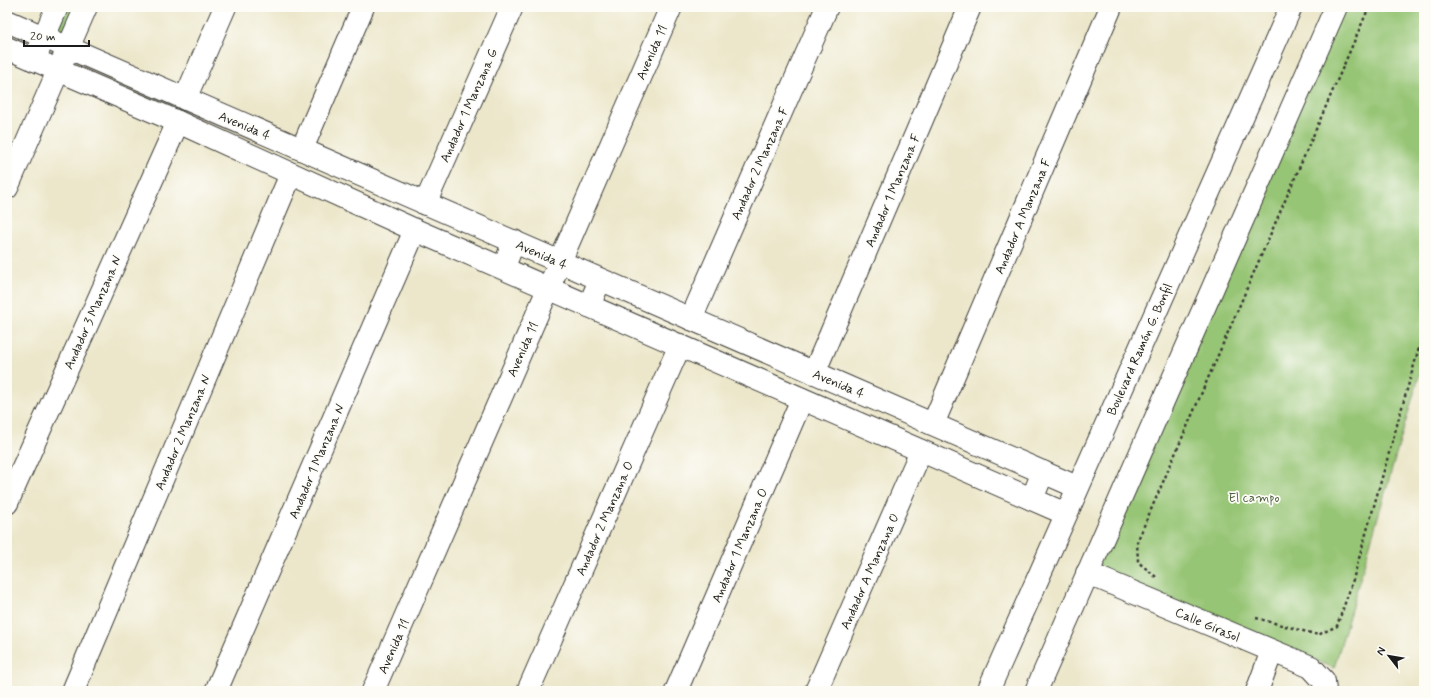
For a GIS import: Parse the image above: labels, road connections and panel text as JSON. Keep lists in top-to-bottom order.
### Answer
{
  "streets": {
    "street": [
      "Avenida 11",
      "Andador 1 Manzana G",
      "Avenida 4",
      "Andador 2 Manzana F",
      "Andador 1 Manzana F",
      "Andador A Manzana F",
      "Andador 3 Manzana N",
      "Boulevard Ramón G. Bonfil",
      "Andador 2 Manzana N",
      "Andador 1 Manzana N",
      "Andador 2 Manzana O",
      "Andador 1 Manzana O",
      "Andador A Manzana O",
      "Calle Girasol"
    ]
  },
  "crossings": [
    ["Avenida 11", "Avenida 4"],
    ["Andador 1 Manzana G", "Avenida 4"],
    ["Avenida 4", "Andador 2 Manzana F"],
    ["Avenida 4", "Andador 1 Manzana F"],
    ["Avenida 4", "Andador A Manzana F"],
    ["Avenida 4", "Andador 3 Manzana N"],
    ["Avenida 4", "Boulevard Ramón G. Bonfil"],
    ["Avenida 4", "Andador 2 Manzana N"],
    ["Avenida 4", "Andador 1 Manzana N"],
    ["Avenida 4", "Andador 2 Manzana O"],
    ["Avenida 4", "Andador 1 Manzana O"],
    ["Avenida 4", "Andador A Manzana O"]
  ],
  "parks": ["El campo"],
  "scale_bar": "20 m",
  "north": "top left"
}
